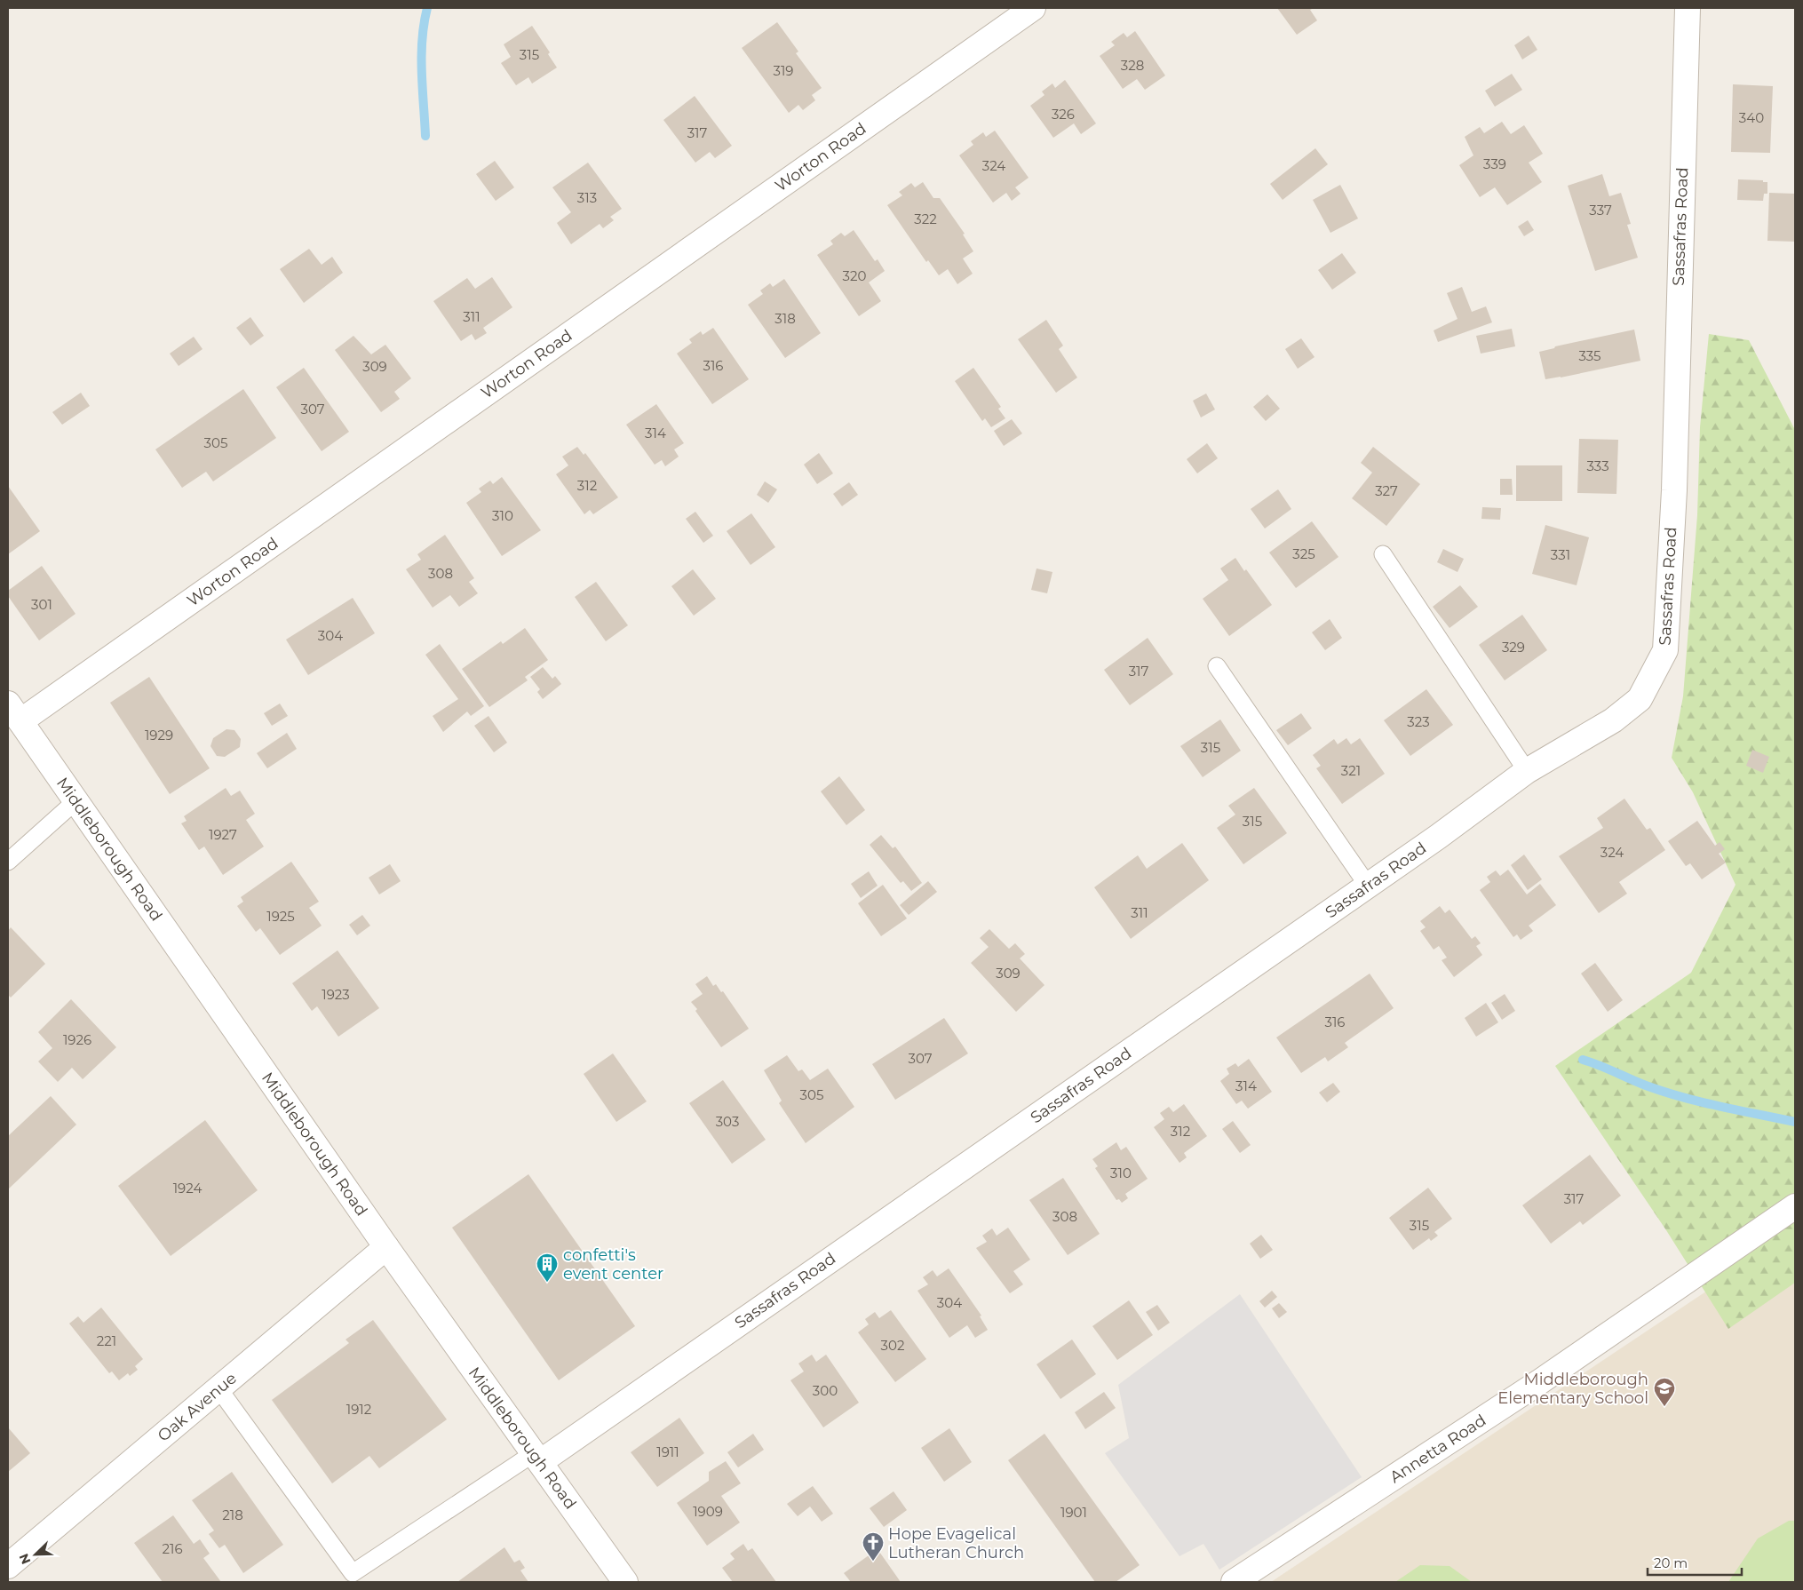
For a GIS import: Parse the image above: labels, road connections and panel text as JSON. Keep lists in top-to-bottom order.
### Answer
{
  "streets": {
    "street": [
      "Worton Road",
      "Sassafras Road",
      "Middleborough Road",
      "Oak Avenue",
      "Annetta Road"
    ]
  },
  "crossings": [
    ["Worton Road", "Middleborough Road"],
    ["Sassafras Road", "Middleborough Road"],
    ["Middleborough Road", "Oak Avenue"]
  ],
  "places": {
    "building": ["confetti's event center"],
    "school or university": ["Middleborough Elementary School"],
    "church": ["Hope Evagelical Lutheran Church"]
  },
  "house_numbers": [
    "315",
    "328",
    "319",
    "326",
    "340",
    "317",
    "339",
    "324",
    "313",
    "337",
    "322",
    "320",
    "311",
    "318",
    "335",
    "316",
    "309",
    "307",
    "314",
    "305",
    "333",
    "312",
    "327",
    "310",
    "325",
    "331",
    "308",
    "301",
    "304",
    "329",
    "317",
    "323",
    "1929",
    "315",
    "321",
    "315",
    "1927",
    "324",
    "311",
    "1925",
    "309",
    "1923",
    "316",
    "1926",
    "307",
    "314",
    "305",
    "303",
    "312",
    "310",
    "1924",
    "317",
    "308",
    "315",
    "304",
    "221",
    "302",
    "300",
    "1912",
    "1911",
    "1909",
    "1901",
    "218",
    "216"
  ],
  "scale_bar": "20 m",
  "north": "bottom left"
}
